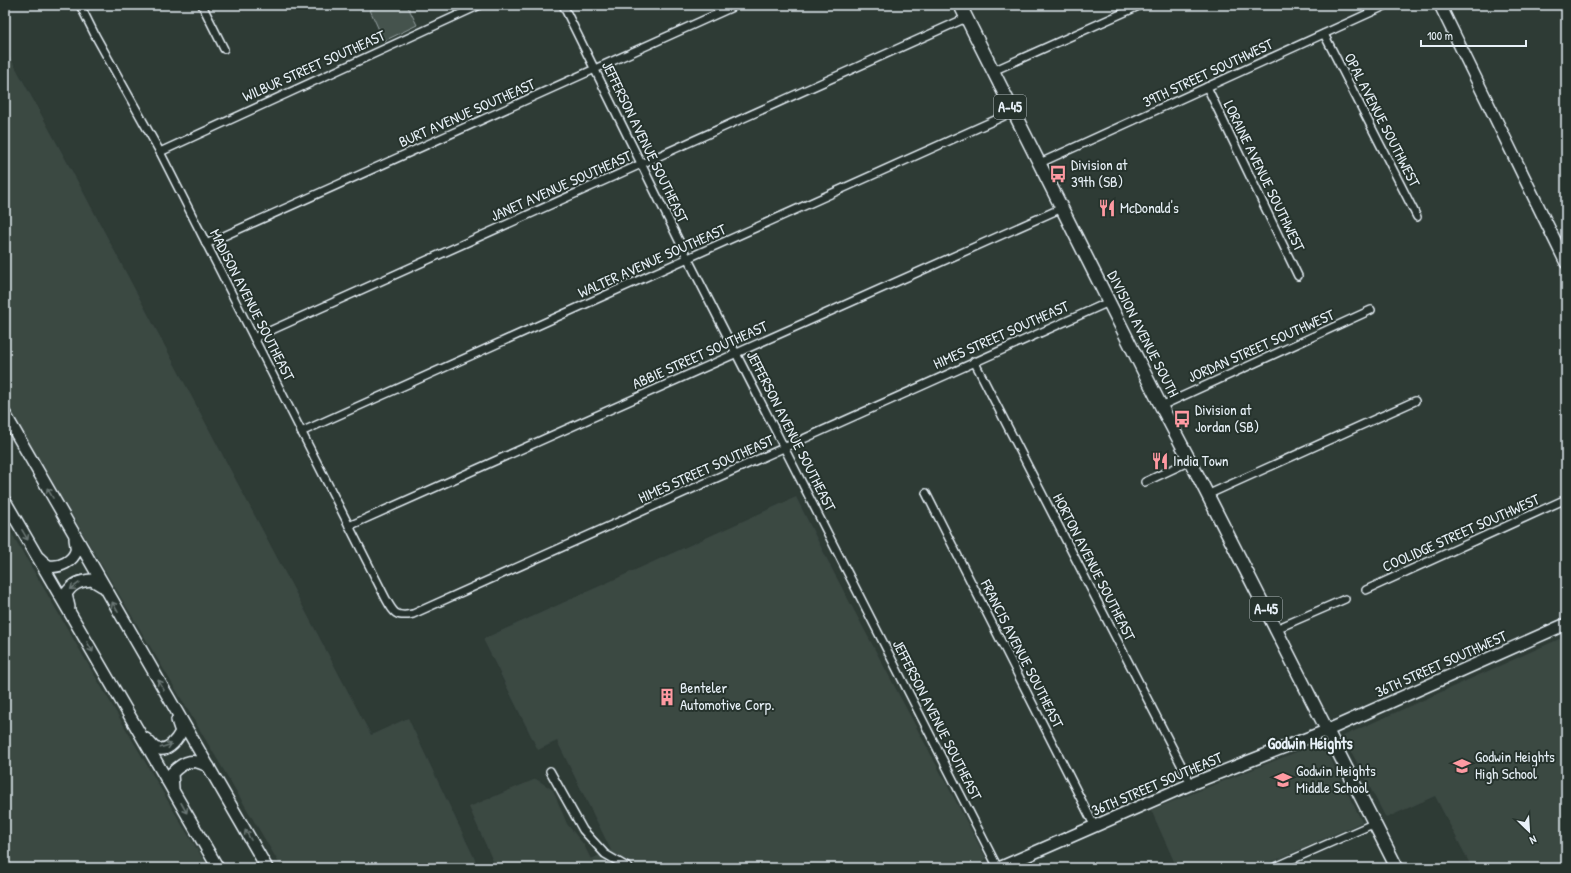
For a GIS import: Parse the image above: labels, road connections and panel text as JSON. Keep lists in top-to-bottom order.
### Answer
{
  "streets": {
    "main road": ["A-45", "DIVISION AVENUE SOUTH"],
    "street": [
      "WILBUR STREET SOUTHEAST",
      "39TH STREET SOUTHWEST",
      "BURT AVENUE SOUTHEAST",
      "OPAL AVENUE SOUTHWEST",
      "JEFFERSON AVENUE SOUTHEAST",
      "LORAINE AVENUE SOUTHWEST",
      "JANET AVENUE SOUTHEAST",
      "WALTER AVENUE SOUTHEAST",
      "MADISON AVENUE SOUTHEAST",
      "HIMES STREET SOUTHEAST",
      "JORDAN STREET SOUTHWEST",
      "ABBIE STREET SOUTHEAST",
      "COOLIDGE STREET SOUTHWEST",
      "HORTON AVENUE SOUTHEAST",
      "FRANCIS AVENUE SOUTHEAST",
      "36TH STREET SOUTHWEST",
      "36TH STREET SOUTHEAST"
    ]
  },
  "crossings": [
    ["WILBUR STREET SOUTHEAST", "MADISON AVENUE SOUTHEAST"],
    ["39TH STREET SOUTHWEST", "OPAL AVENUE SOUTHWEST"],
    ["39TH STREET SOUTHWEST", "LORAINE AVENUE SOUTHWEST"],
    ["39TH STREET SOUTHWEST", "DIVISION AVENUE SOUTH"],
    ["BURT AVENUE SOUTHEAST", "JEFFERSON AVENUE SOUTHEAST"],
    ["BURT AVENUE SOUTHEAST", "MADISON AVENUE SOUTHEAST"],
    ["JEFFERSON AVENUE SOUTHEAST", "JANET AVENUE SOUTHEAST"],
    ["JEFFERSON AVENUE SOUTHEAST", "WALTER AVENUE SOUTHEAST"],
    ["JEFFERSON AVENUE SOUTHEAST", "HIMES STREET SOUTHEAST"],
    ["JEFFERSON AVENUE SOUTHEAST", "ABBIE STREET SOUTHEAST"],
    ["JEFFERSON AVENUE SOUTHEAST", "36TH STREET SOUTHEAST"],
    ["JANET AVENUE SOUTHEAST", "MADISON AVENUE SOUTHEAST"],
    ["JANET AVENUE SOUTHEAST", "DIVISION AVENUE SOUTH"],
    ["WALTER AVENUE SOUTHEAST", "MADISON AVENUE SOUTHEAST"],
    ["WALTER AVENUE SOUTHEAST", "DIVISION AVENUE SOUTH"],
    ["MADISON AVENUE SOUTHEAST", "HIMES STREET SOUTHEAST"],
    ["MADISON AVENUE SOUTHEAST", "ABBIE STREET SOUTHEAST"],
    ["DIVISION AVENUE SOUTH", "HIMES STREET SOUTHEAST"],
    ["DIVISION AVENUE SOUTH", "JORDAN STREET SOUTHWEST"],
    ["DIVISION AVENUE SOUTH", "ABBIE STREET SOUTHEAST"],
    ["DIVISION AVENUE SOUTH", "36TH STREET SOUTHWEST"],
    ["DIVISION AVENUE SOUTH", "36TH STREET SOUTHEAST"],
    ["HIMES STREET SOUTHEAST", "HORTON AVENUE SOUTHEAST"],
    ["HORTON AVENUE SOUTHEAST", "36TH STREET SOUTHEAST"],
    ["FRANCIS AVENUE SOUTHEAST", "36TH STREET SOUTHEAST"],
    ["36TH STREET SOUTHWEST", "36TH STREET SOUTHEAST"]
  ],
  "districts": ["Godwin Heights"],
  "places": {
    "bus stop": ["Division at 39th (SB)", "Division at Jordan (SB)"],
    "restaurant": ["McDonald's", "India Town"],
    "building": ["Benteler Automotive Corp."],
    "school or university": ["Godwin Heights High School", "Godwin Heights Middle School"]
  },
  "scale_bar": "100 m",
  "north": "bottom right"
}
